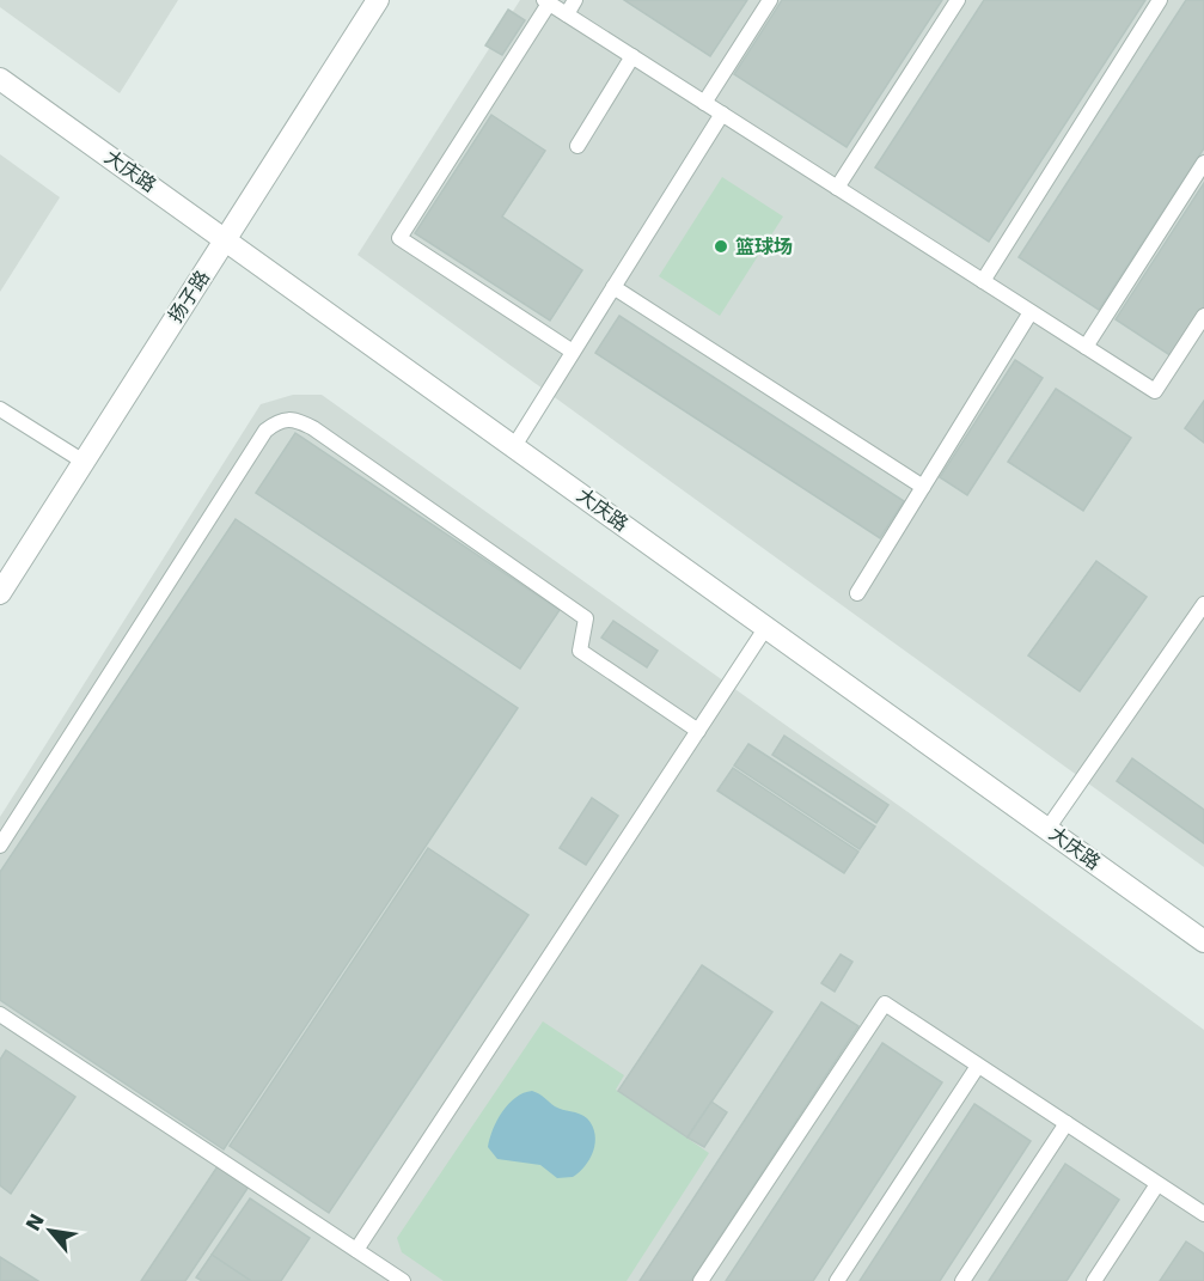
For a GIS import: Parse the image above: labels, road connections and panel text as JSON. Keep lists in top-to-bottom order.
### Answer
{
  "streets": {
    "street": ["大庆路", "扬子路"]
  },
  "crossings": [
    ["大庆路", "扬子路"]
  ],
  "places": ["篮球场"],
  "north": "top left"
}
